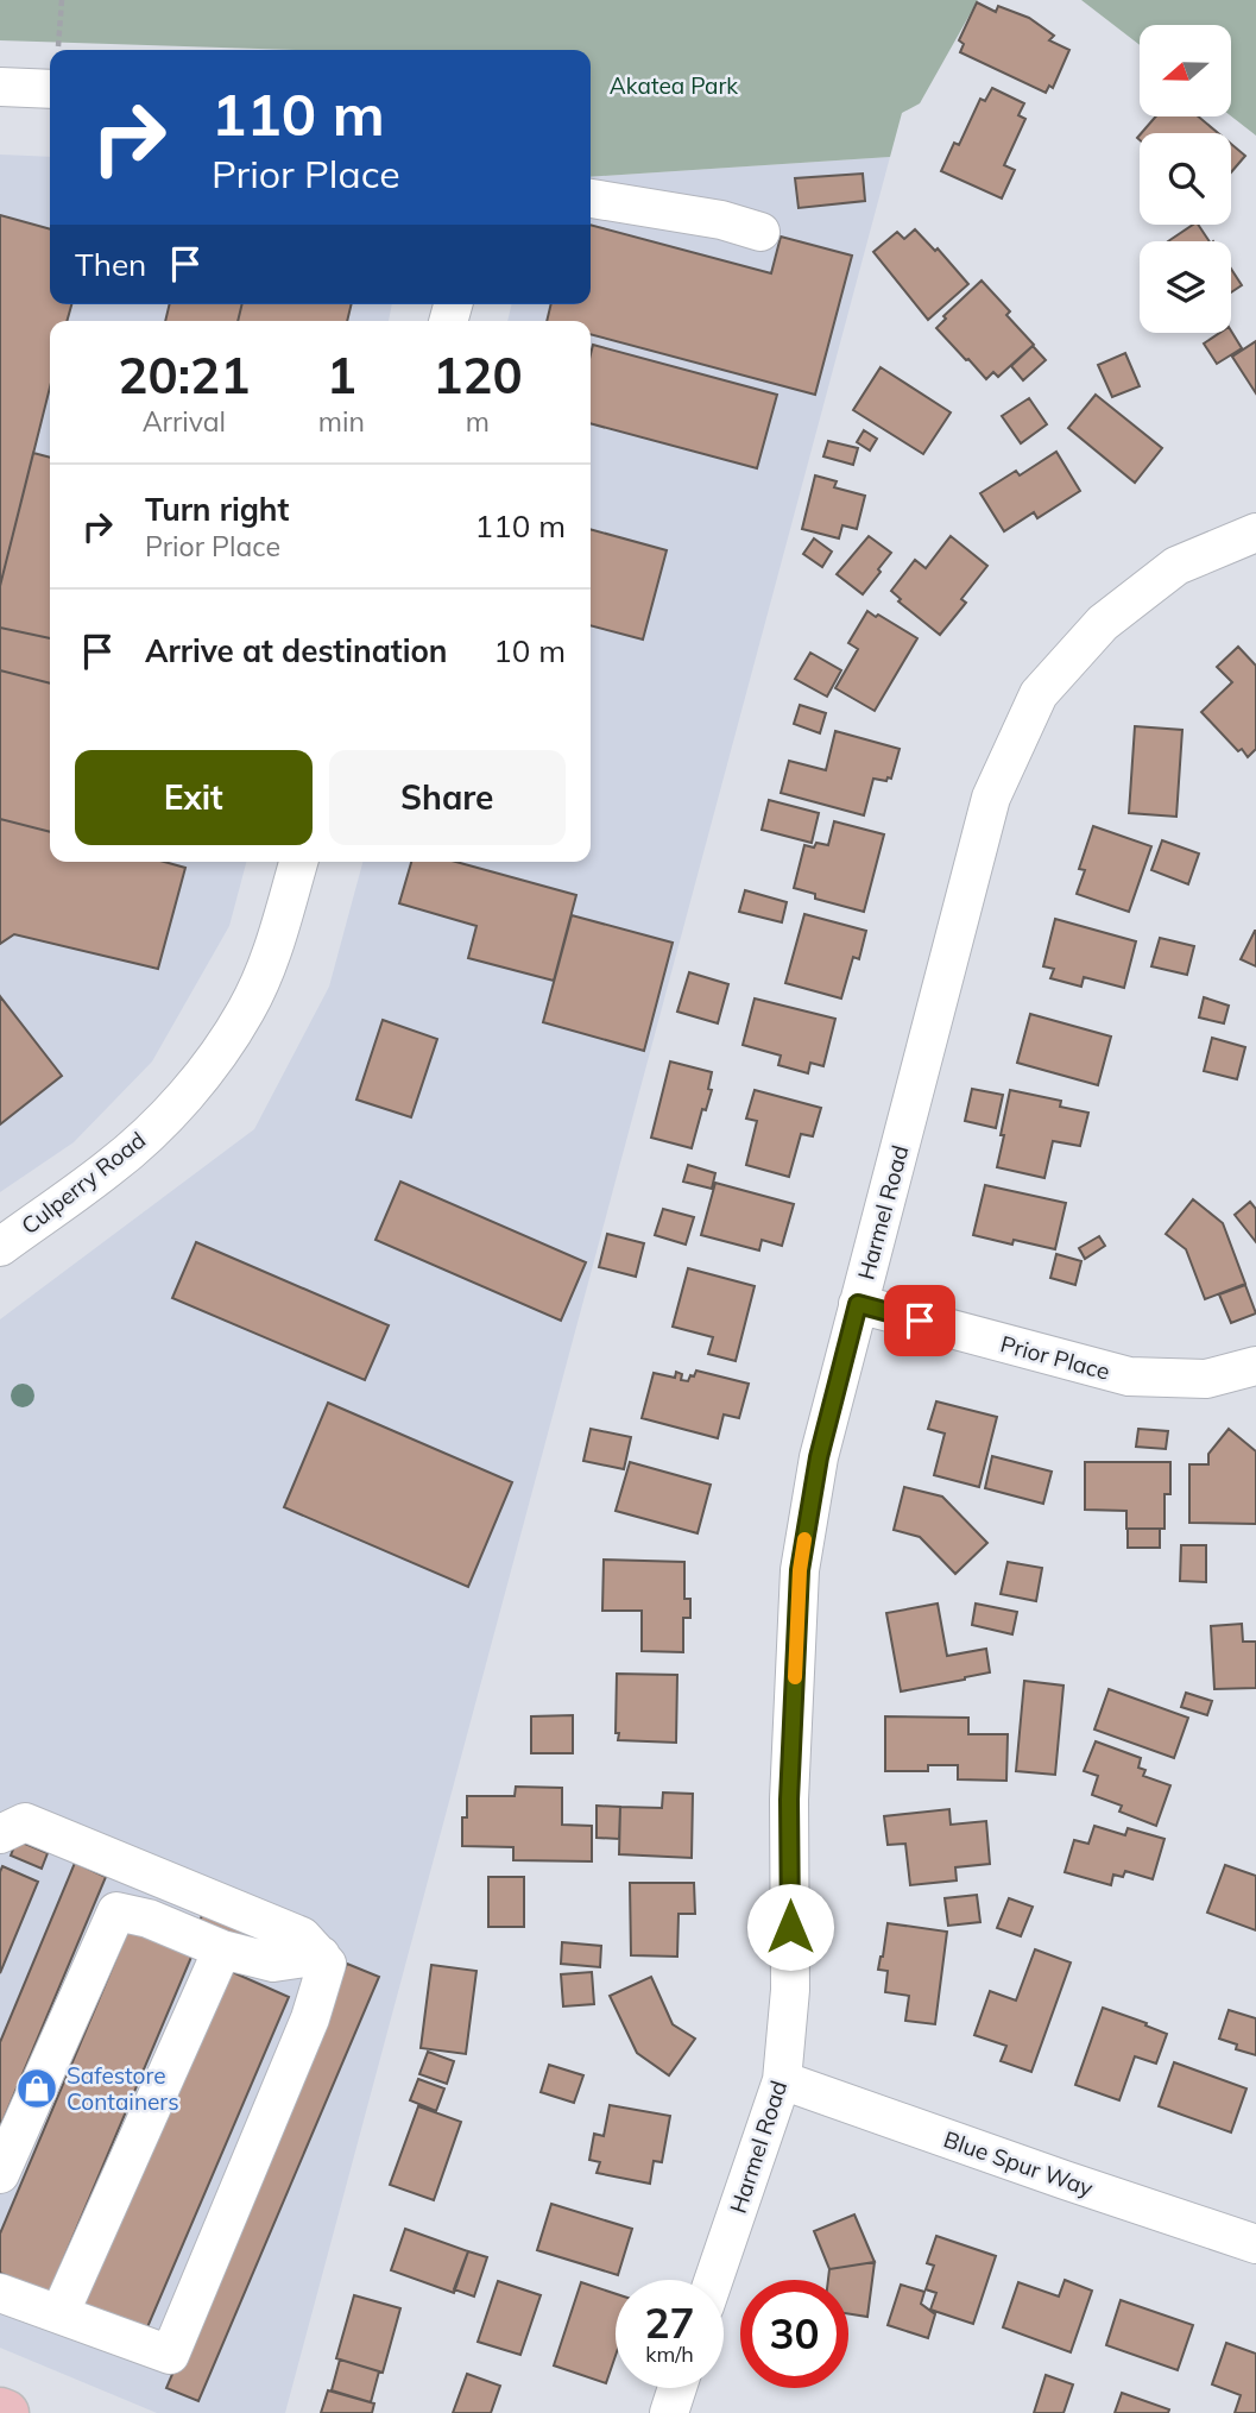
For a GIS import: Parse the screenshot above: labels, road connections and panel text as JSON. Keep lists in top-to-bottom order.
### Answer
{
  "streets": {
    "street": [
      "Culperry Road",
      "Harmel Road",
      "Prior Place",
      "Blue Spur Way"
    ]
  },
  "crossings": [
    ["Harmel Road", "Prior Place"],
    ["Harmel Road", "Blue Spur Way"]
  ],
  "parks": ["Akatea Park"],
  "places": {
    "shop": ["Safestore Containers"]
  },
  "north": "left",
  "page": {
    "turn": ["110 m", "Prior Place"],
    "then": "Then",
    "eta": [
      "20:21",
      "Arrival",
      "1",
      "min",
      "120",
      "m"
    ],
    "list": [
      {
        "name": "Turn right",
        "note": "Prior Place",
        "value": "110 m"
      },
      {
        "name": "Arrive at destination",
        "value": "10 m"
      }
    ],
    "buttons": ["Exit", "Share"],
    "speed": "27 km/h",
    "limit": "30"
  }
}
